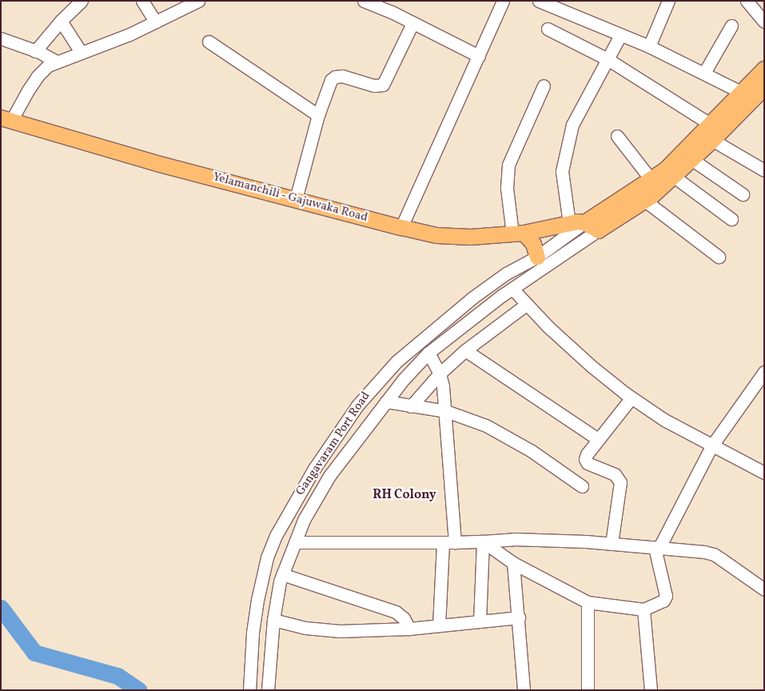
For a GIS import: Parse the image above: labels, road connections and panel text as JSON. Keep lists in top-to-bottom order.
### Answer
{
  "streets": {
    "main road": ["Yelamanchili - Gajuwaka Road"],
    "street": ["Gangavaram Port Road"]
  },
  "crossings": [
    ["Yelamanchili - Gajuwaka Road", "Gangavaram Port Road"]
  ],
  "districts": ["RH Colony"]
}
